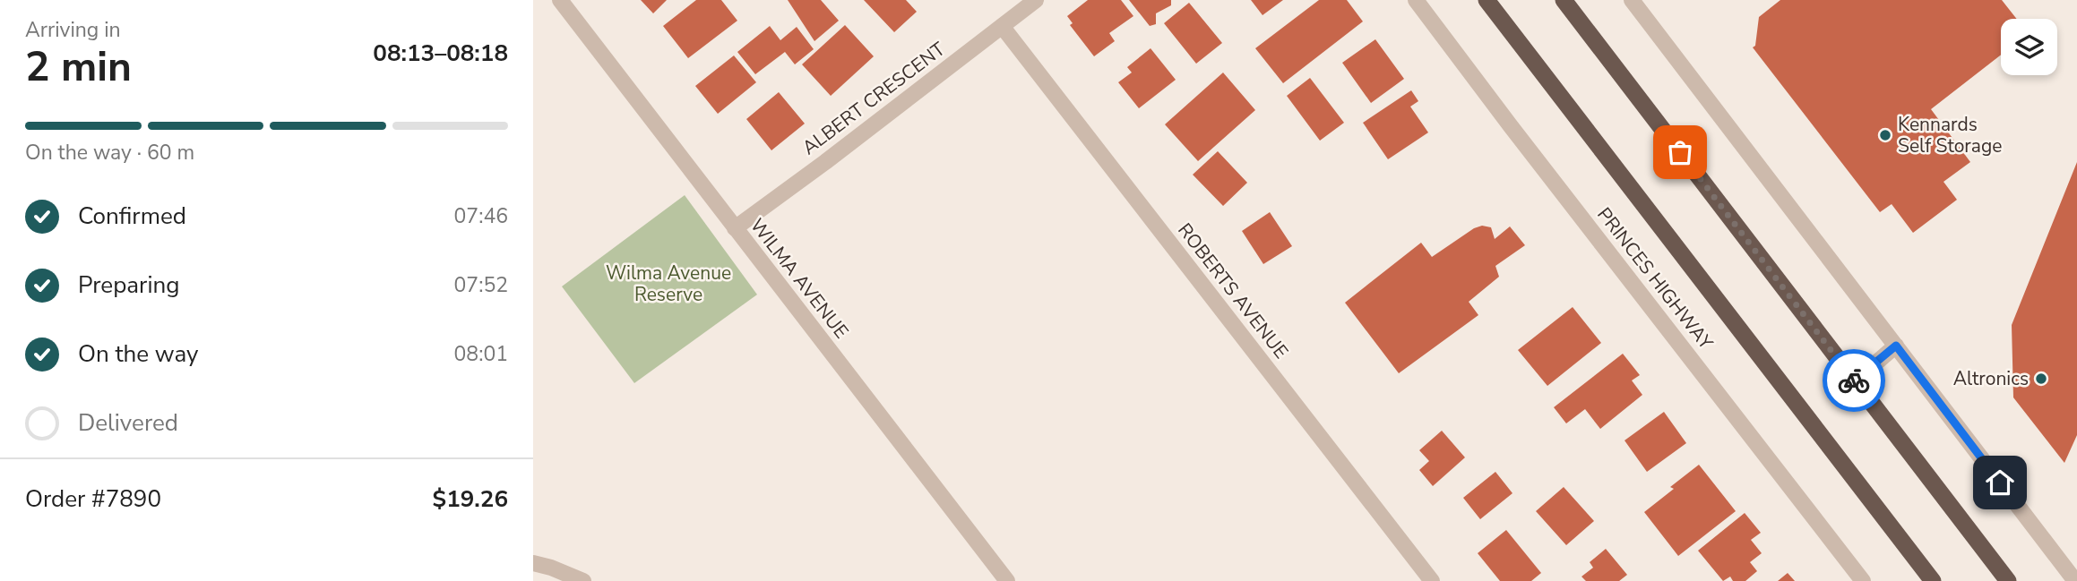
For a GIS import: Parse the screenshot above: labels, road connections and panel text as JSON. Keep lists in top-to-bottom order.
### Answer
{
  "streets": {
    "highway": ["PRINCES HIGHWAY"],
    "street": ["ALBERT CRESCENT", "WILMA AVENUE", "ROBERTS AVENUE"]
  },
  "crossings": [
    ["ALBERT CRESCENT", "WILMA AVENUE"],
    ["ALBERT CRESCENT", "ROBERTS AVENUE"]
  ],
  "parks": ["Wilma Avenue Reserve"],
  "places": ["Kennards Self Storage", "Altronics"],
  "page": {
    "heading": ["2 min", "Arriving in", "08:13–08:18"],
    "panel": ["Order #7890", "$19.26"],
    "bar": "On the way · 60 m",
    "list": [
      ["Confirmed", "07:46"],
      ["Preparing", "07:52"],
      ["On the way", "08:01"],
      "Delivered"
    ]
  }
}
